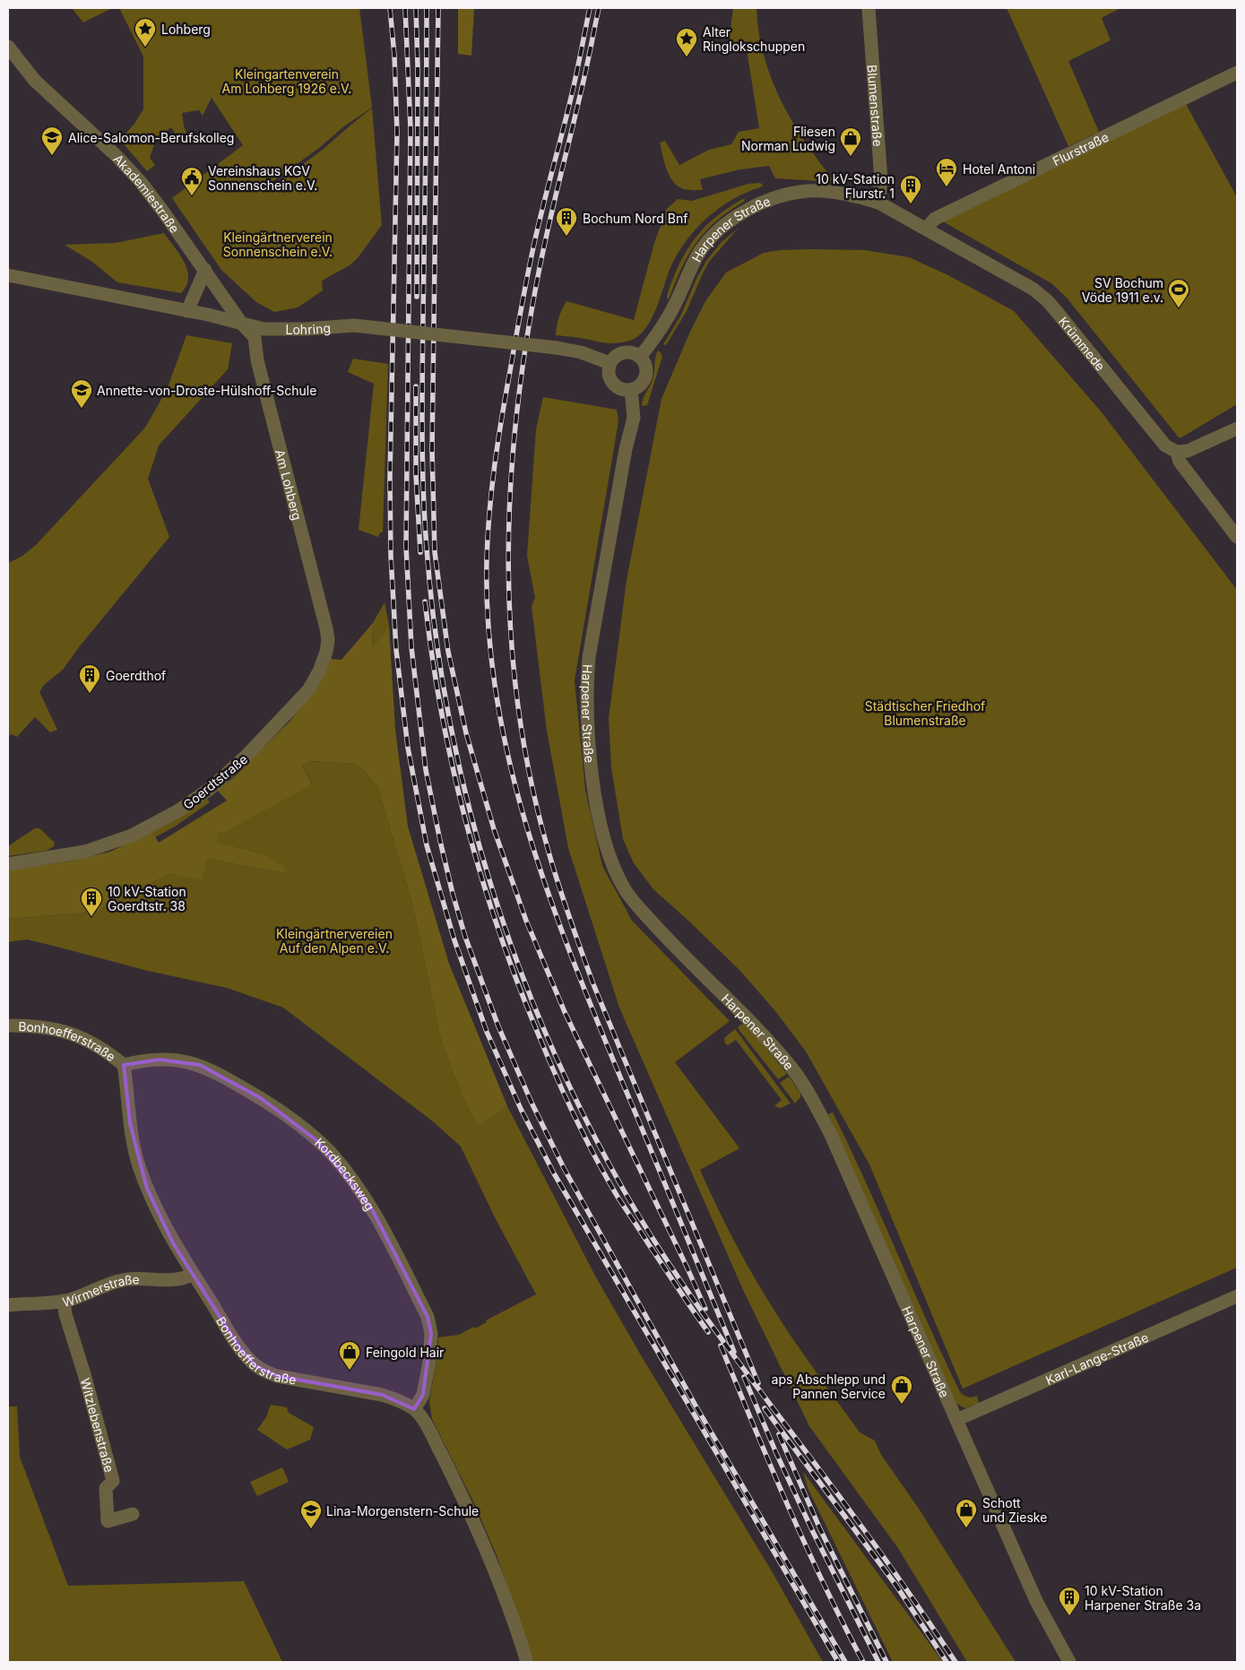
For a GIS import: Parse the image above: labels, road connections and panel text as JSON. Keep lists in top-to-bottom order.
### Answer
{
  "streets": {
    "street": [
      "Blumenstraße",
      "Flurstraße",
      "Akademiestraße",
      "Harpener Straße",
      "Lohring",
      "Krümmede",
      "Am Lohberg",
      "Goerdtstraße",
      "Bonhoefferstraße",
      "Kordbecksweg",
      "Wirmerstraße",
      "Karl-Lange-Straße",
      "Witzlebenstraße"
    ]
  },
  "crossings": [
    ["Blumenstraße", "Harpener Straße"],
    ["Blumenstraße", "Krümmede"],
    ["Flurstraße", "Krümmede"],
    ["Akademiestraße", "Lohring"],
    ["Akademiestraße", "Am Lohberg"],
    ["Harpener Straße", "Lohring"],
    ["Harpener Straße", "Krümmede"],
    ["Harpener Straße", "Karl-Lange-Straße"],
    ["Lohring", "Am Lohberg"],
    ["Am Lohberg", "Goerdtstraße"],
    ["Bonhoefferstraße", "Kordbecksweg"],
    ["Bonhoefferstraße", "Wirmerstraße"],
    ["Wirmerstraße", "Witzlebenstraße"]
  ],
  "parks": [
    "Kleingartenverein Am Lohberg 1926 e.V.",
    "Kleingärtnerverein Sonnenschein e.V.",
    "Städtischer Friedhof Blumenstraße",
    "Kleingärtnervereien Auf den Alpen e.V."
  ],
  "places": {
    "place": ["Lohberg", "Alter Ringlokschuppen"],
    "school or university": ["Alice-Salomon-Berufskolleg", "Annette-von-Droste-Hülshoff-Schule", "Lina-Morgenstern-Schule"],
    "shop": [
      "Fliesen Norman Ludwig",
      "Feingold Hair",
      "aps Abschlepp und Pannen Service",
      "Schott und Zieske"
    ],
    "hotel": ["Hotel Antoni"],
    "public building": ["Vereinshaus KGV Sonnenschein e.V."],
    "building": [
      "10 kV-Station Flurstr. 1",
      "Bochum Nord Bnf",
      "Goerdthof",
      "10 kV-Station Goerdtstr. 38",
      "10 kV-Station Harpener Straße 3a"
    ],
    "sports": ["SV Bochum Vöde 1911 e.v."]
  }
}
